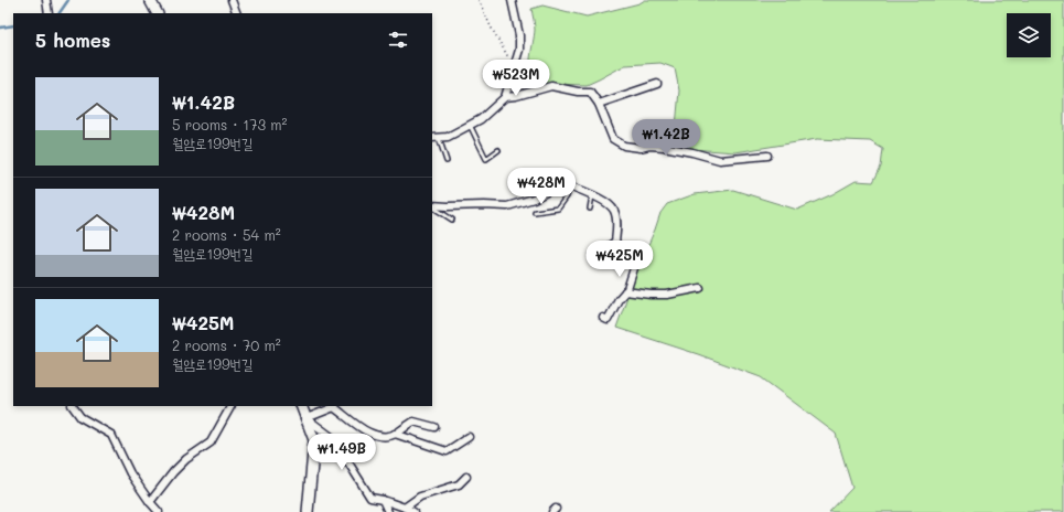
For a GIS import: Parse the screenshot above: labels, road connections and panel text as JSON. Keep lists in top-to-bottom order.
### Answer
{
  "page": {
    "heading": "5 homes",
    "price": [
      "₩523M",
      "₩1.42B",
      "₩428M",
      "₩425M",
      "₩1.49B"
    ],
    "list": [
      {
        "name": "₩1.42B",
        "note": "5 rooms · 173 m² · 월암로199번길"
      },
      {
        "name": "₩428M",
        "note": "2 rooms · 54 m² · 월암로199번길"
      },
      {
        "name": "₩425M",
        "note": "2 rooms · 70 m² · 월암로199번길"
      }
    ]
  }
}
